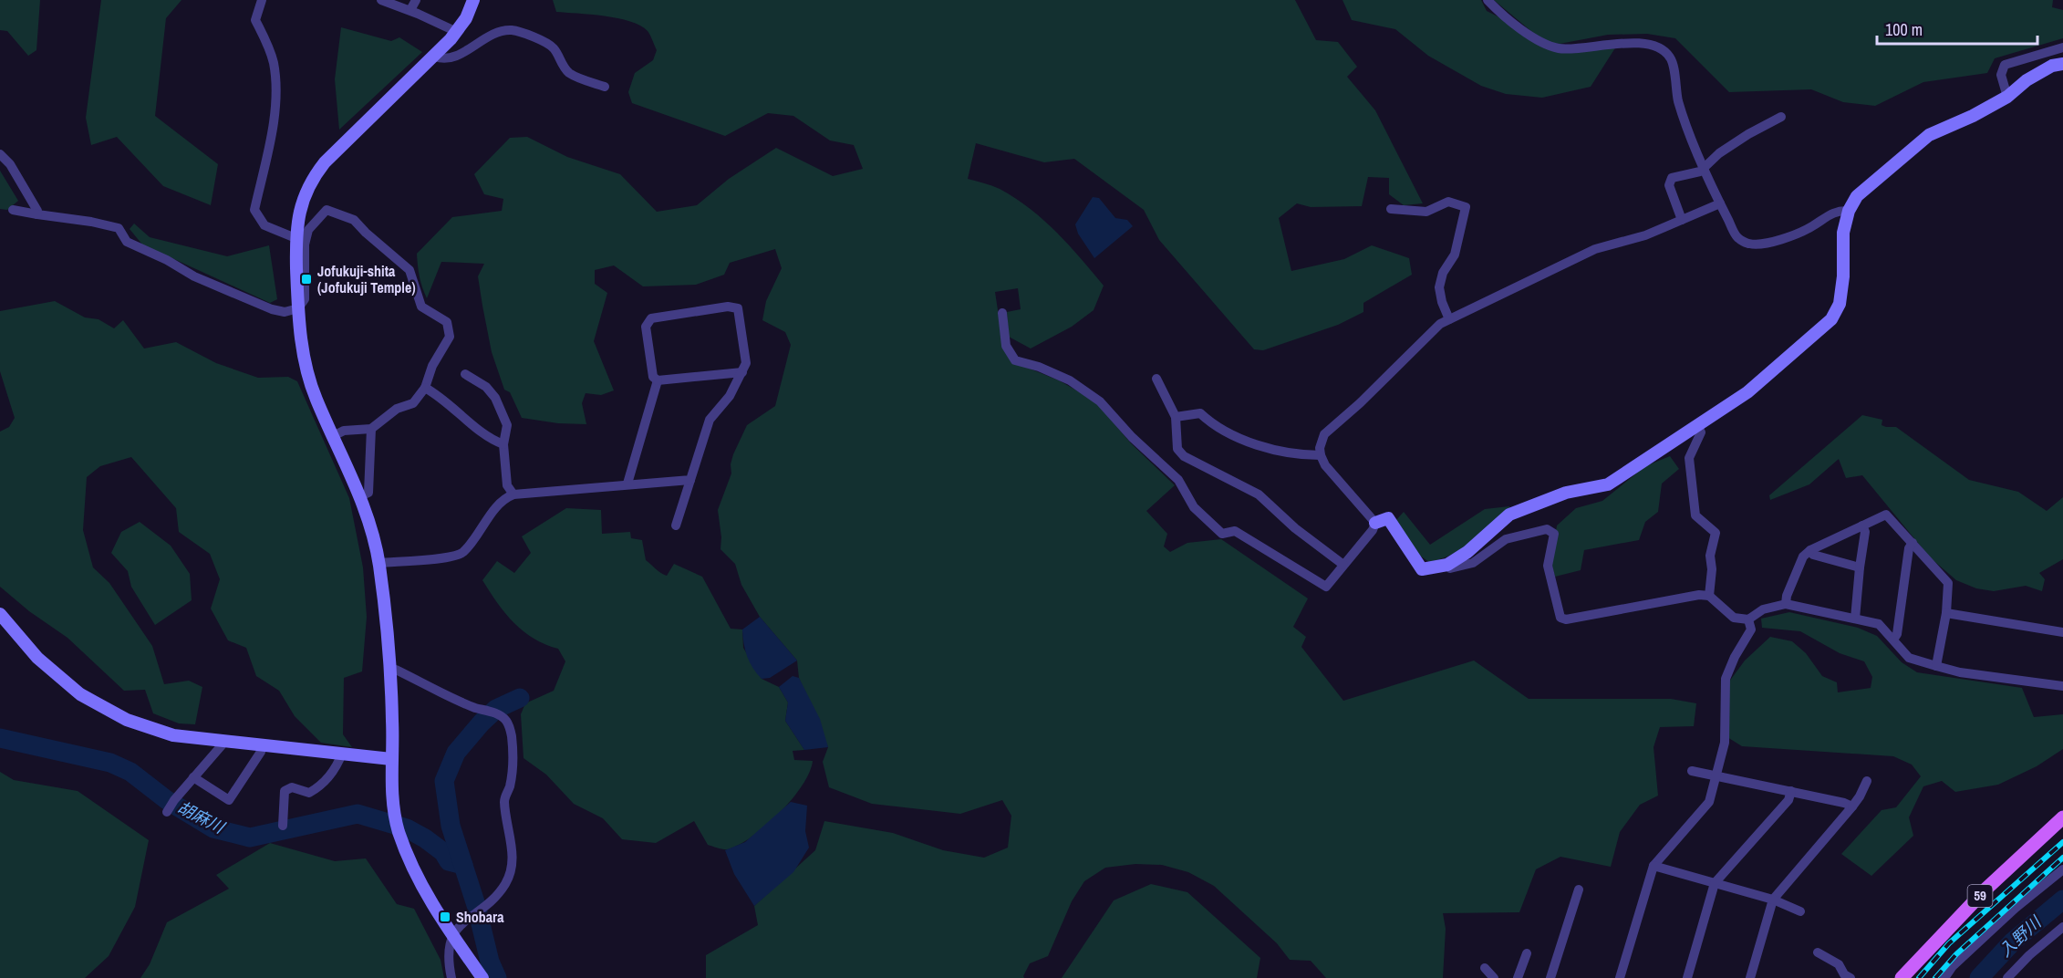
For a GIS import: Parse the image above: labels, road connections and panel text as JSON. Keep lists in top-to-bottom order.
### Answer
{
  "streets": {
    "main road": ["59"]
  },
  "water": ["胡麻川", "入野川"],
  "places": {
    "transit": ["Jofukuji-shita (Jofukuji Temple)", "Shobara"]
  },
  "scale_bar": "100 m"
}
